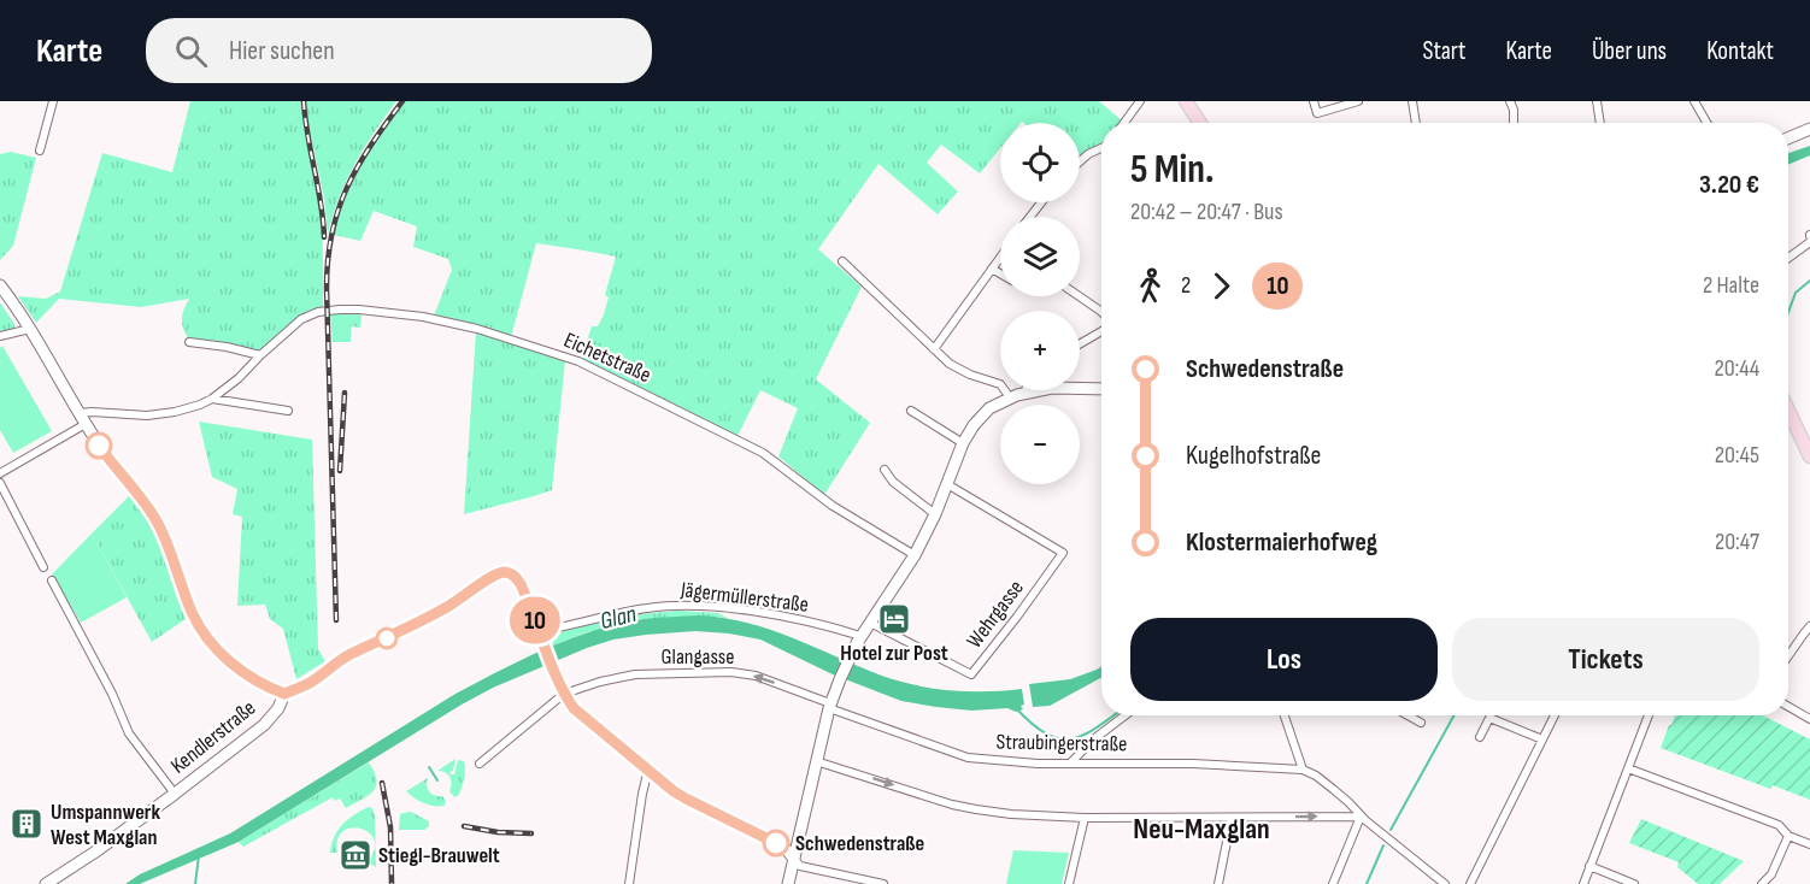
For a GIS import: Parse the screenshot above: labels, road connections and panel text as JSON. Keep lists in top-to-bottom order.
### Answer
{
  "streets": {
    "street": [
      "Eichetstraße",
      "Jägermüllerstraße",
      "Wehrgasse",
      "Glangasse",
      "Kendlerstraße",
      "Straubingerstraße"
    ]
  },
  "crossings": [
    ["Jägermüllerstraße", "Kendlerstraße"],
    ["Glangasse", "Straubingerstraße"]
  ],
  "one_way": ["Glangasse"],
  "districts": ["Neu-Maxglan"],
  "water": ["Glan"],
  "places": {
    "hotel": ["Hotel zur Post"],
    "building": ["Umspannwerk West Maxglan"],
    "other": ["Schwedenstraße"],
    "museum": ["Stiegl-Brauwelt"]
  },
  "lines": ["bus line 10"],
  "page": {
    "header": "Karte",
    "search": "Hier suchen",
    "nav": [
      "Start",
      "Karte",
      "Über uns",
      "Kontakt"
    ],
    "on_map": "10",
    "map_buttons": ["+", "−"],
    "heading": ["5 Min.", "20:42 – 20:47 · Bus", "3.20 €"],
    "legs": ["2", "10", "2 Halte"],
    "list": [
      {
        "name": "Schwedenstraße",
        "value": "20:44"
      },
      {
        "name": "Kugelhofstraße",
        "value": "20:45"
      },
      {
        "name": "Klostermaierhofweg",
        "value": "20:47"
      }
    ],
    "buttons": ["Los", "Tickets"]
  }
}
